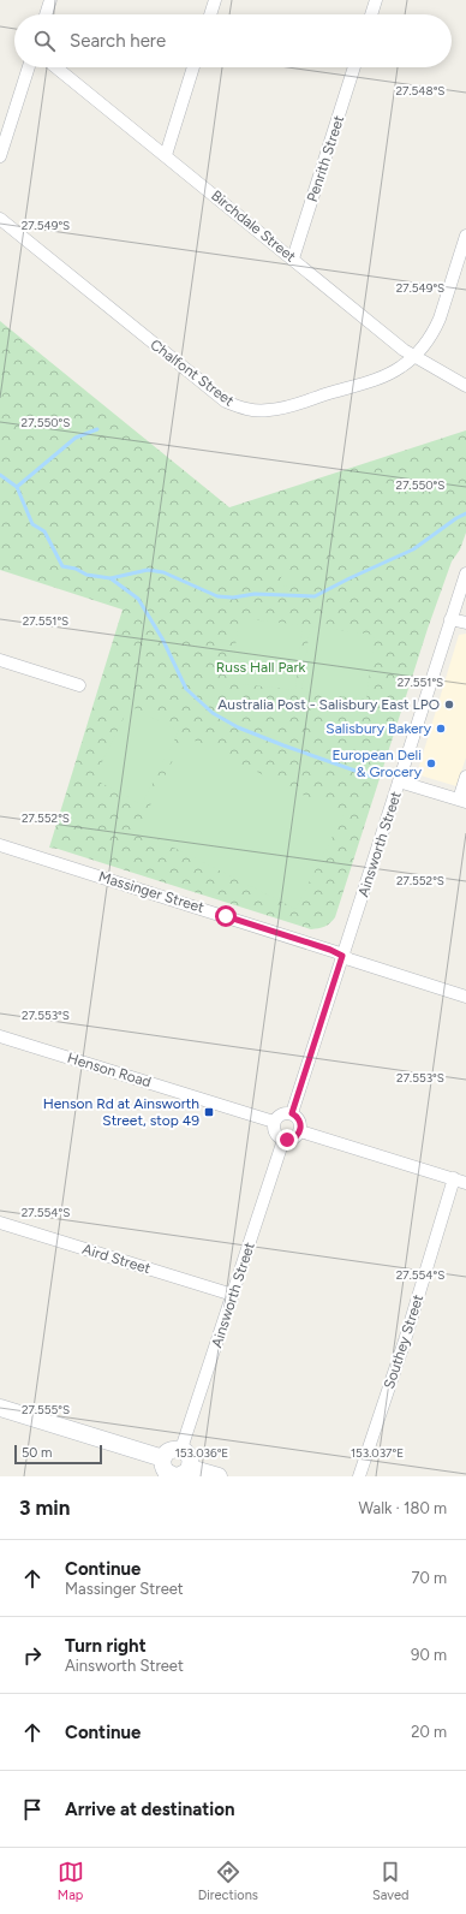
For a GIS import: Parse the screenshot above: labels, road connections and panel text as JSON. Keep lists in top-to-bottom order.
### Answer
{
  "streets": {
    "street": [
      "Penrith Street",
      "Birchdale Street",
      "Chalfont Street",
      "Ainsworth Street",
      "Massinger Street",
      "Henson Road",
      "Aird Street",
      "Southey Street"
    ]
  },
  "crossings": [
    ["Penrith Street", "Birchdale Street"],
    ["Birchdale Street", "Chalfont Street"],
    ["Ainsworth Street", "Massinger Street"],
    ["Ainsworth Street", "Henson Road"],
    ["Ainsworth Street", "Aird Street"]
  ],
  "parks": ["Russ Hall Park"],
  "places": {
    "other": ["Australia Post - Salisbury East LPO", "Salisbury Bakery", "European Deli & Grocery"],
    "transit": ["Henson Rd at Ainsworth Street, stop 49"]
  },
  "scale_bar": "50 m",
  "page": {
    "search": "Search here",
    "scale": "50 m",
    "heading": ["3 min", "Walk · 180 m"],
    "list": [
      ["Continue", "Massinger Street", "70 m"],
      ["Turn right", "Ainsworth Street", "90 m"],
      ["Continue", "20 m"],
      "Arrive at destination"
    ],
    "nav": ["Map", "Directions", "Saved"]
  },
  "coordinates": [
    "27.548°S",
    "27.549°S",
    "27.550°S",
    "27.551°S",
    "27.552°S",
    "27.553°S",
    "27.554°S",
    "27.555°S",
    "153.036°E",
    "153.037°E"
  ]
}
